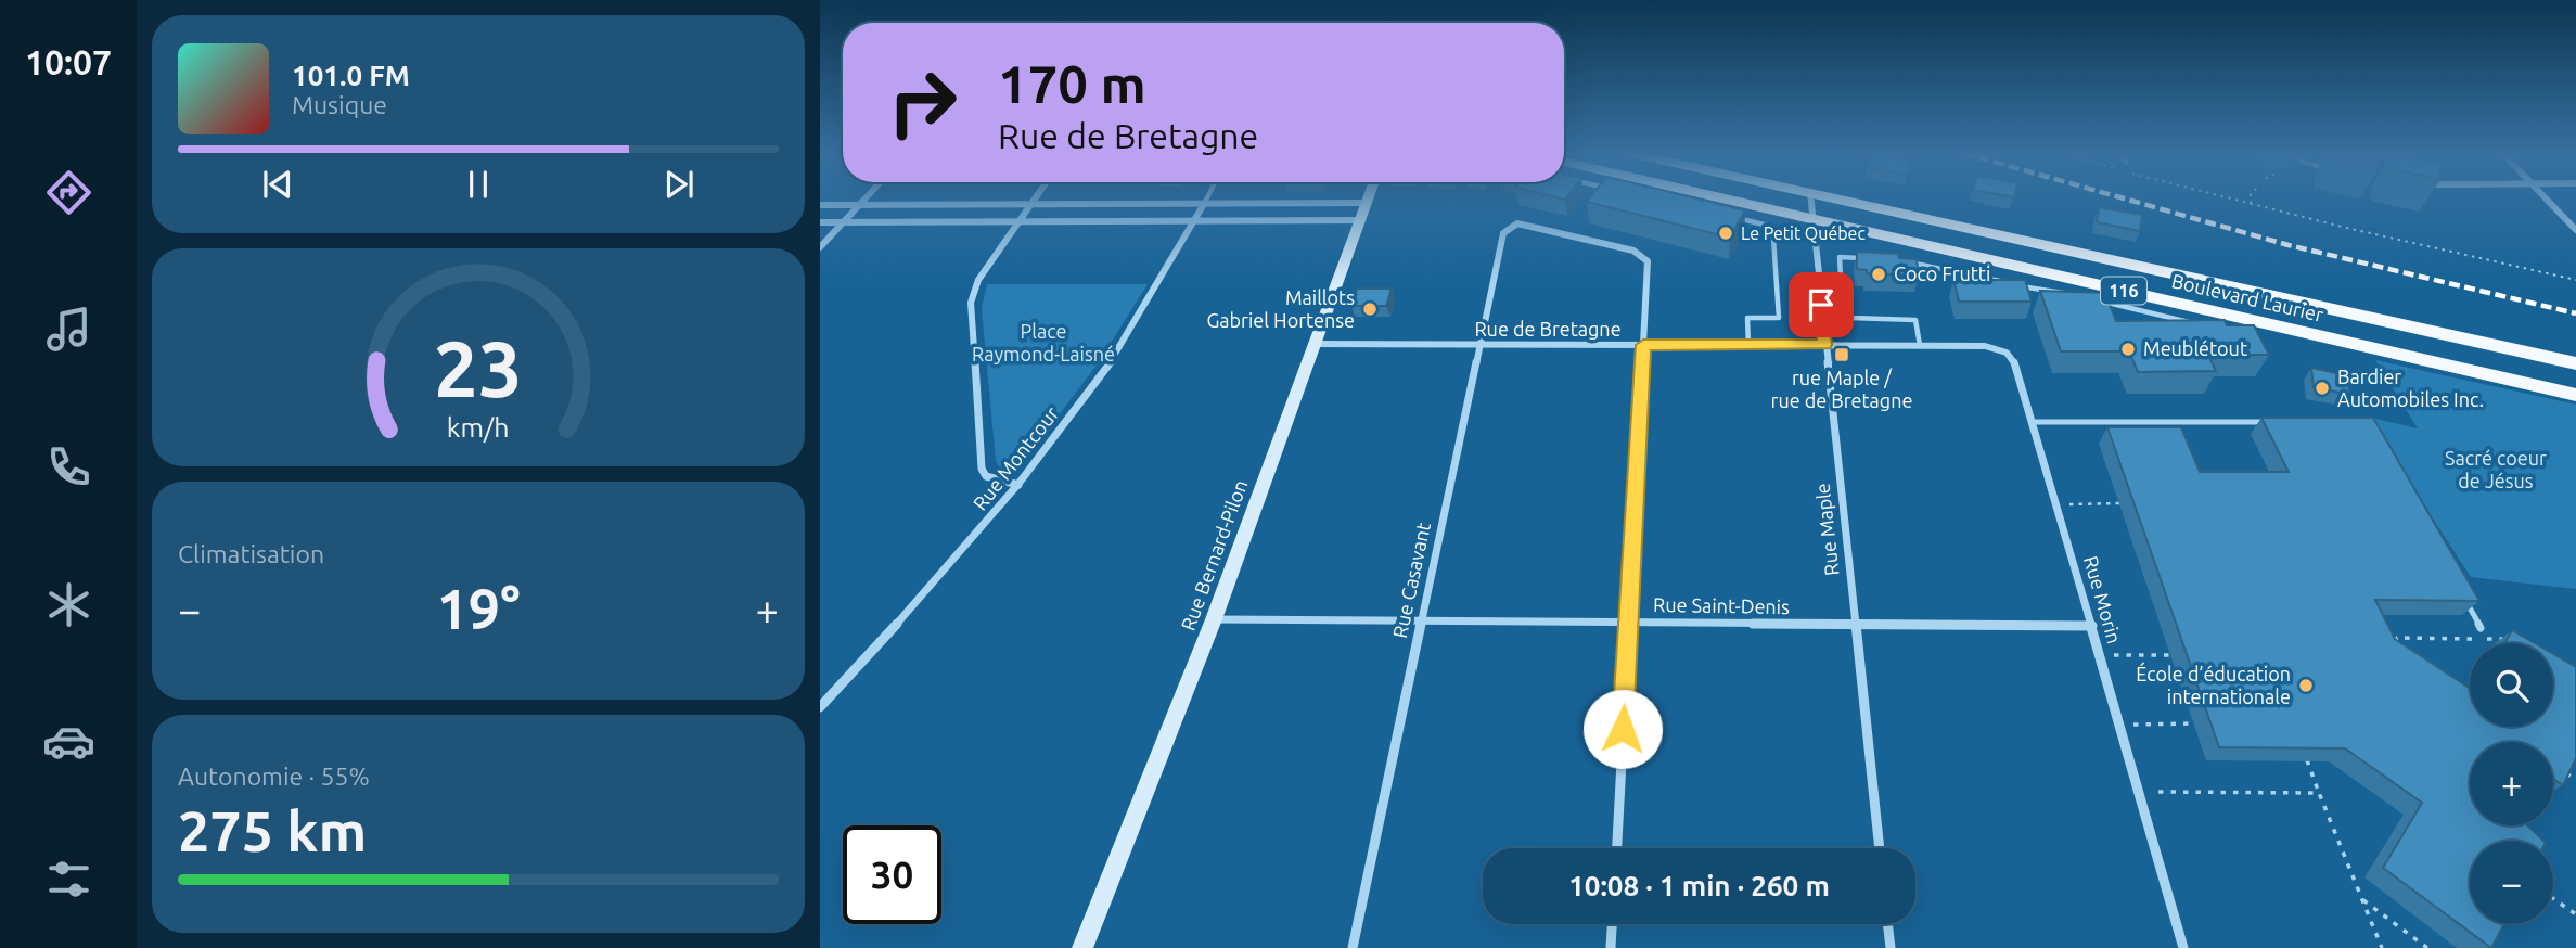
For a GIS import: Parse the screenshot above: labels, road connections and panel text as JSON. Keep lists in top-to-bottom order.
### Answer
{
  "streets": {
    "main road": ["116", "Boulevard Laurier", "Rue Bernard-Pilon"],
    "street": [
      "Rue de Bretagne",
      "Rue Montcour",
      "Rue Maple",
      "Rue Casavant",
      "Rue Morin",
      "Rue Saint-Denis"
    ]
  },
  "crossings": [
    ["Boulevard Laurier", "Rue Maple"],
    ["Rue de Bretagne", "Rue Maple"],
    ["Rue de Bretagne", "Rue Bernard-Pilon"],
    ["Rue de Bretagne", "Rue Casavant"],
    ["Rue de Bretagne", "Rue Morin"],
    ["Rue Maple", "Rue Saint-Denis"],
    ["Rue Bernard-Pilon", "Rue Saint-Denis"],
    ["Rue Casavant", "Rue Saint-Denis"],
    ["Rue Morin", "Rue Saint-Denis"]
  ],
  "parks": ["Place Raymond-Laisné", "Sacré coeur de Jésus"],
  "places": {
    "other": [
      "Le Petit Québec",
      "Coco Frutti",
      "Maillots Gabriel Hortense",
      "Meublétout",
      "Bardier Automobiles Inc.",
      "École d’éducation internationale"
    ],
    "transit": ["rue Maple / rue de Bretagne"]
  },
  "page": {
    "tabs": "10:07",
    "turn": ["170 m", "Rue de Bretagne"],
    "song": ["101.0 FM", "Musique"],
    "tile": [
      "Climatisation",
      ["Autonomie · 55%", "275 km"]
    ],
    "heat": ["−", "19°", "+"],
    "map_buttons": ["+", "−"],
    "limit": "30",
    "trip": "10:08 · 1 min · 260 m",
    "gauge": ["23", "km/h"]
  }
}
